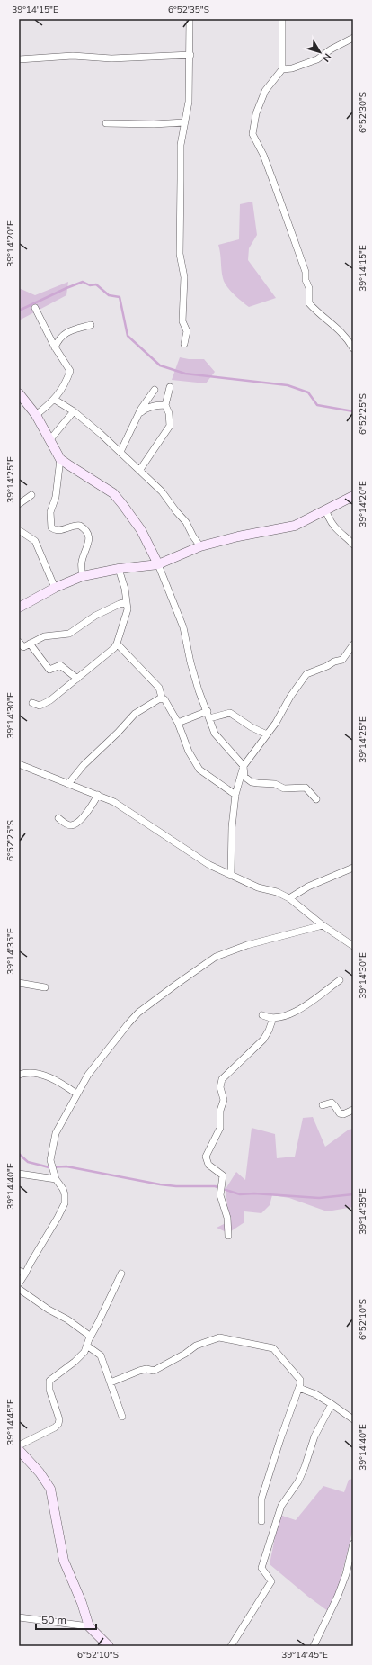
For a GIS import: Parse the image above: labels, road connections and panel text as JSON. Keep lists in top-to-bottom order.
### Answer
{
  "scale_bar": "50 m",
  "north": "bottom right",
  "coordinates": [
    "39°14'15\"E",
    "6°52'35\"S",
    "6°52'30\"S",
    "39°14'20\"E",
    "6°52'25\"S",
    "39°14'25\"E",
    "39°14'30\"E",
    "39°14'35\"E",
    "39°14'40\"E",
    "6°52'10\"S",
    "39°14'45\"E"
  ]
}
